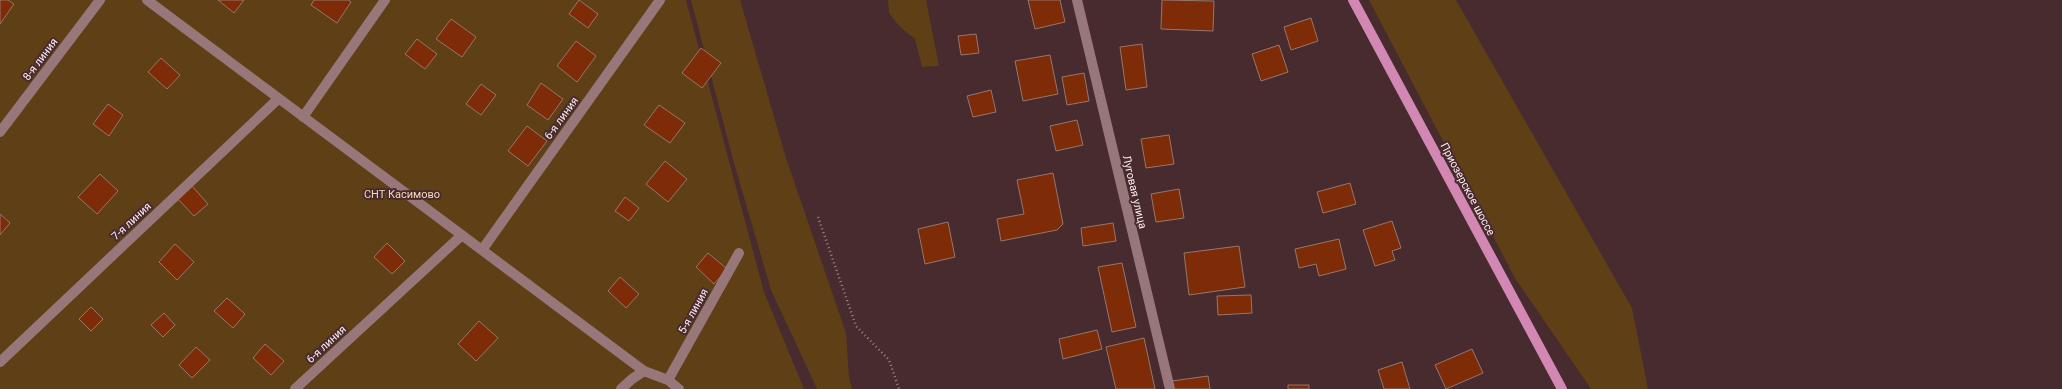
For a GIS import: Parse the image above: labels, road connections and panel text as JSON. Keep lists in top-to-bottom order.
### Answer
{
  "streets": {
    "main road": ["Приозерское шоссе"],
    "street": [
      "8-я линия",
      "6-я линия",
      "Луговая улица",
      "7-я линия",
      "5-я линия"
    ]
  },
  "parks": ["СНТ Касимово"]
}
